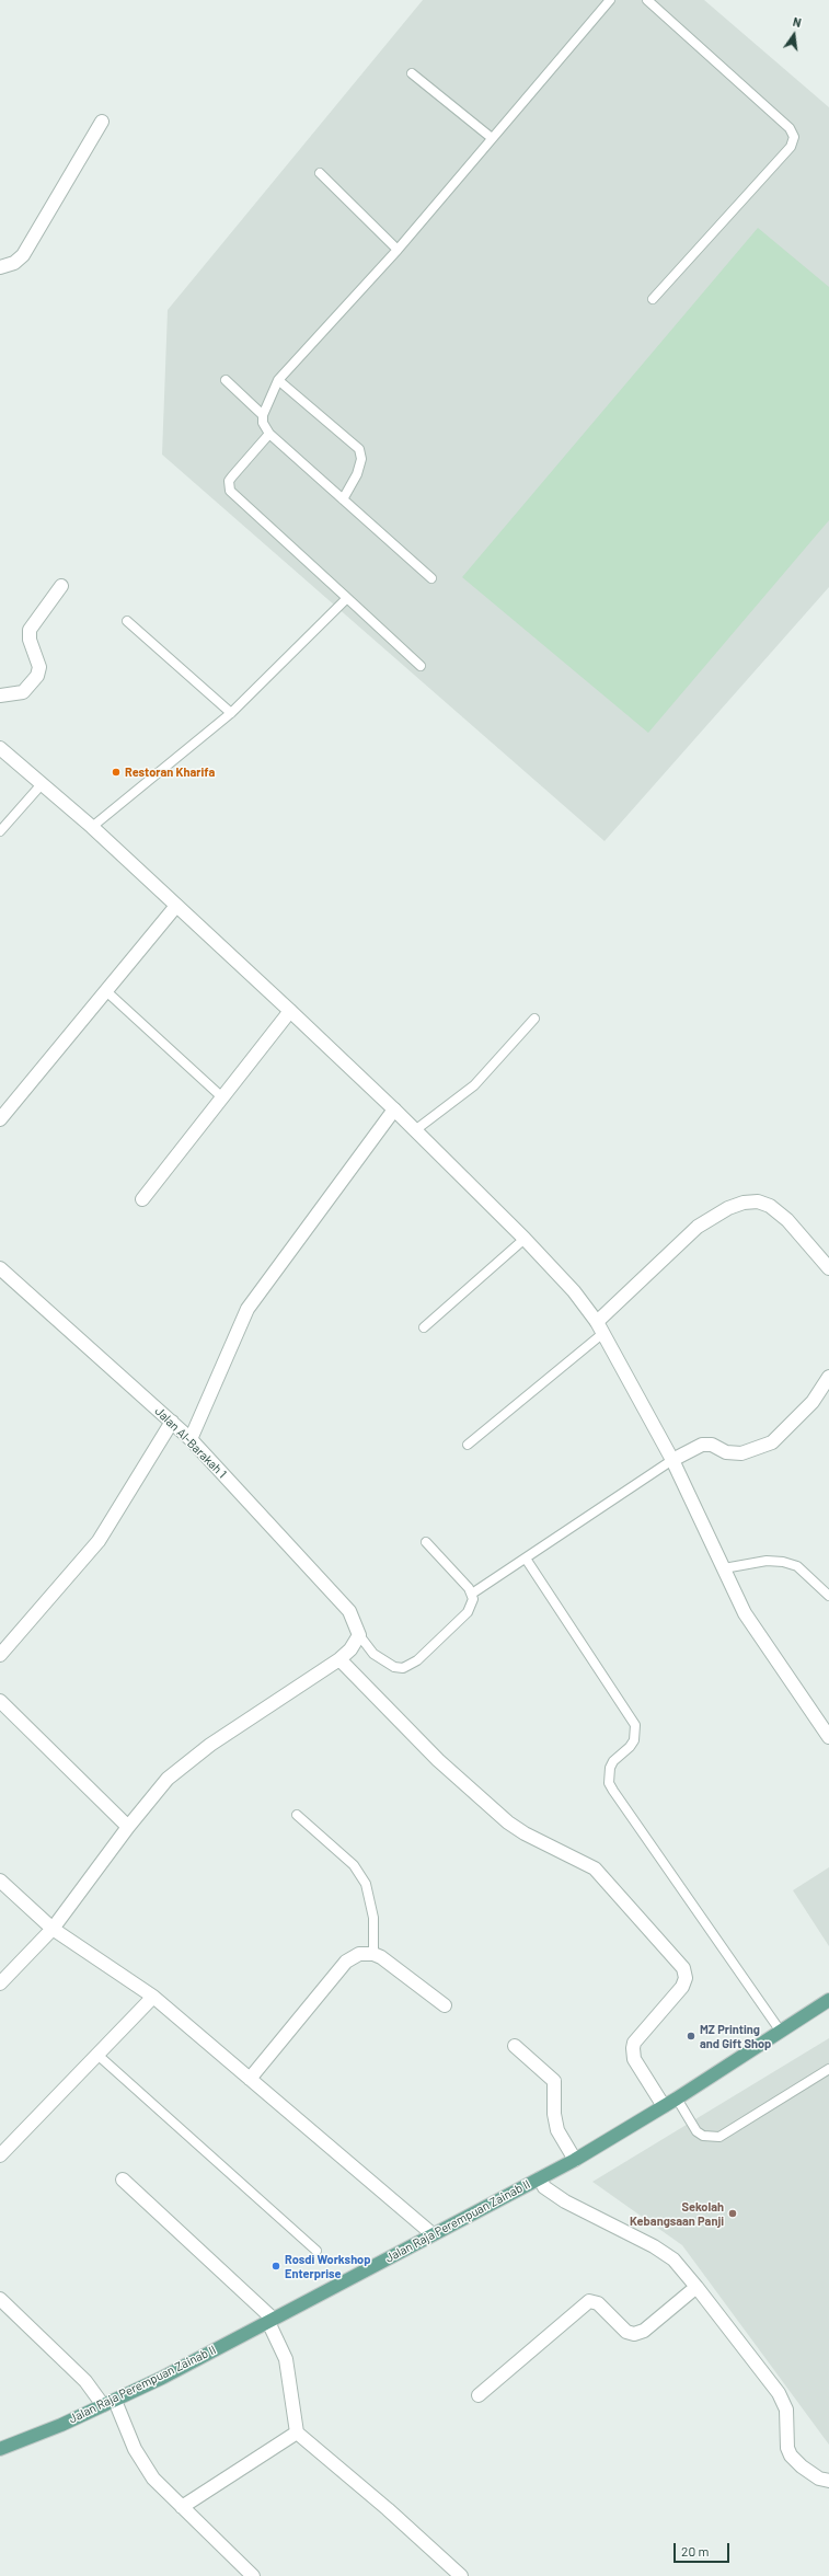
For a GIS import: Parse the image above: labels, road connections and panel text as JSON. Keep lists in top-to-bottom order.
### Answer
{
  "streets": {
    "main road": ["Jalan Raja Perempuan Zainab II"],
    "street": ["Jalan Al-Barakah 1"]
  },
  "places": [
    "Restoran Kharifa",
    "MZ Printing and Gift Shop",
    "Sekolah Kebangsaan Panji",
    "Rosdi Workshop Enterprise"
  ],
  "scale_bar": "20 m",
  "north": "top"
}
